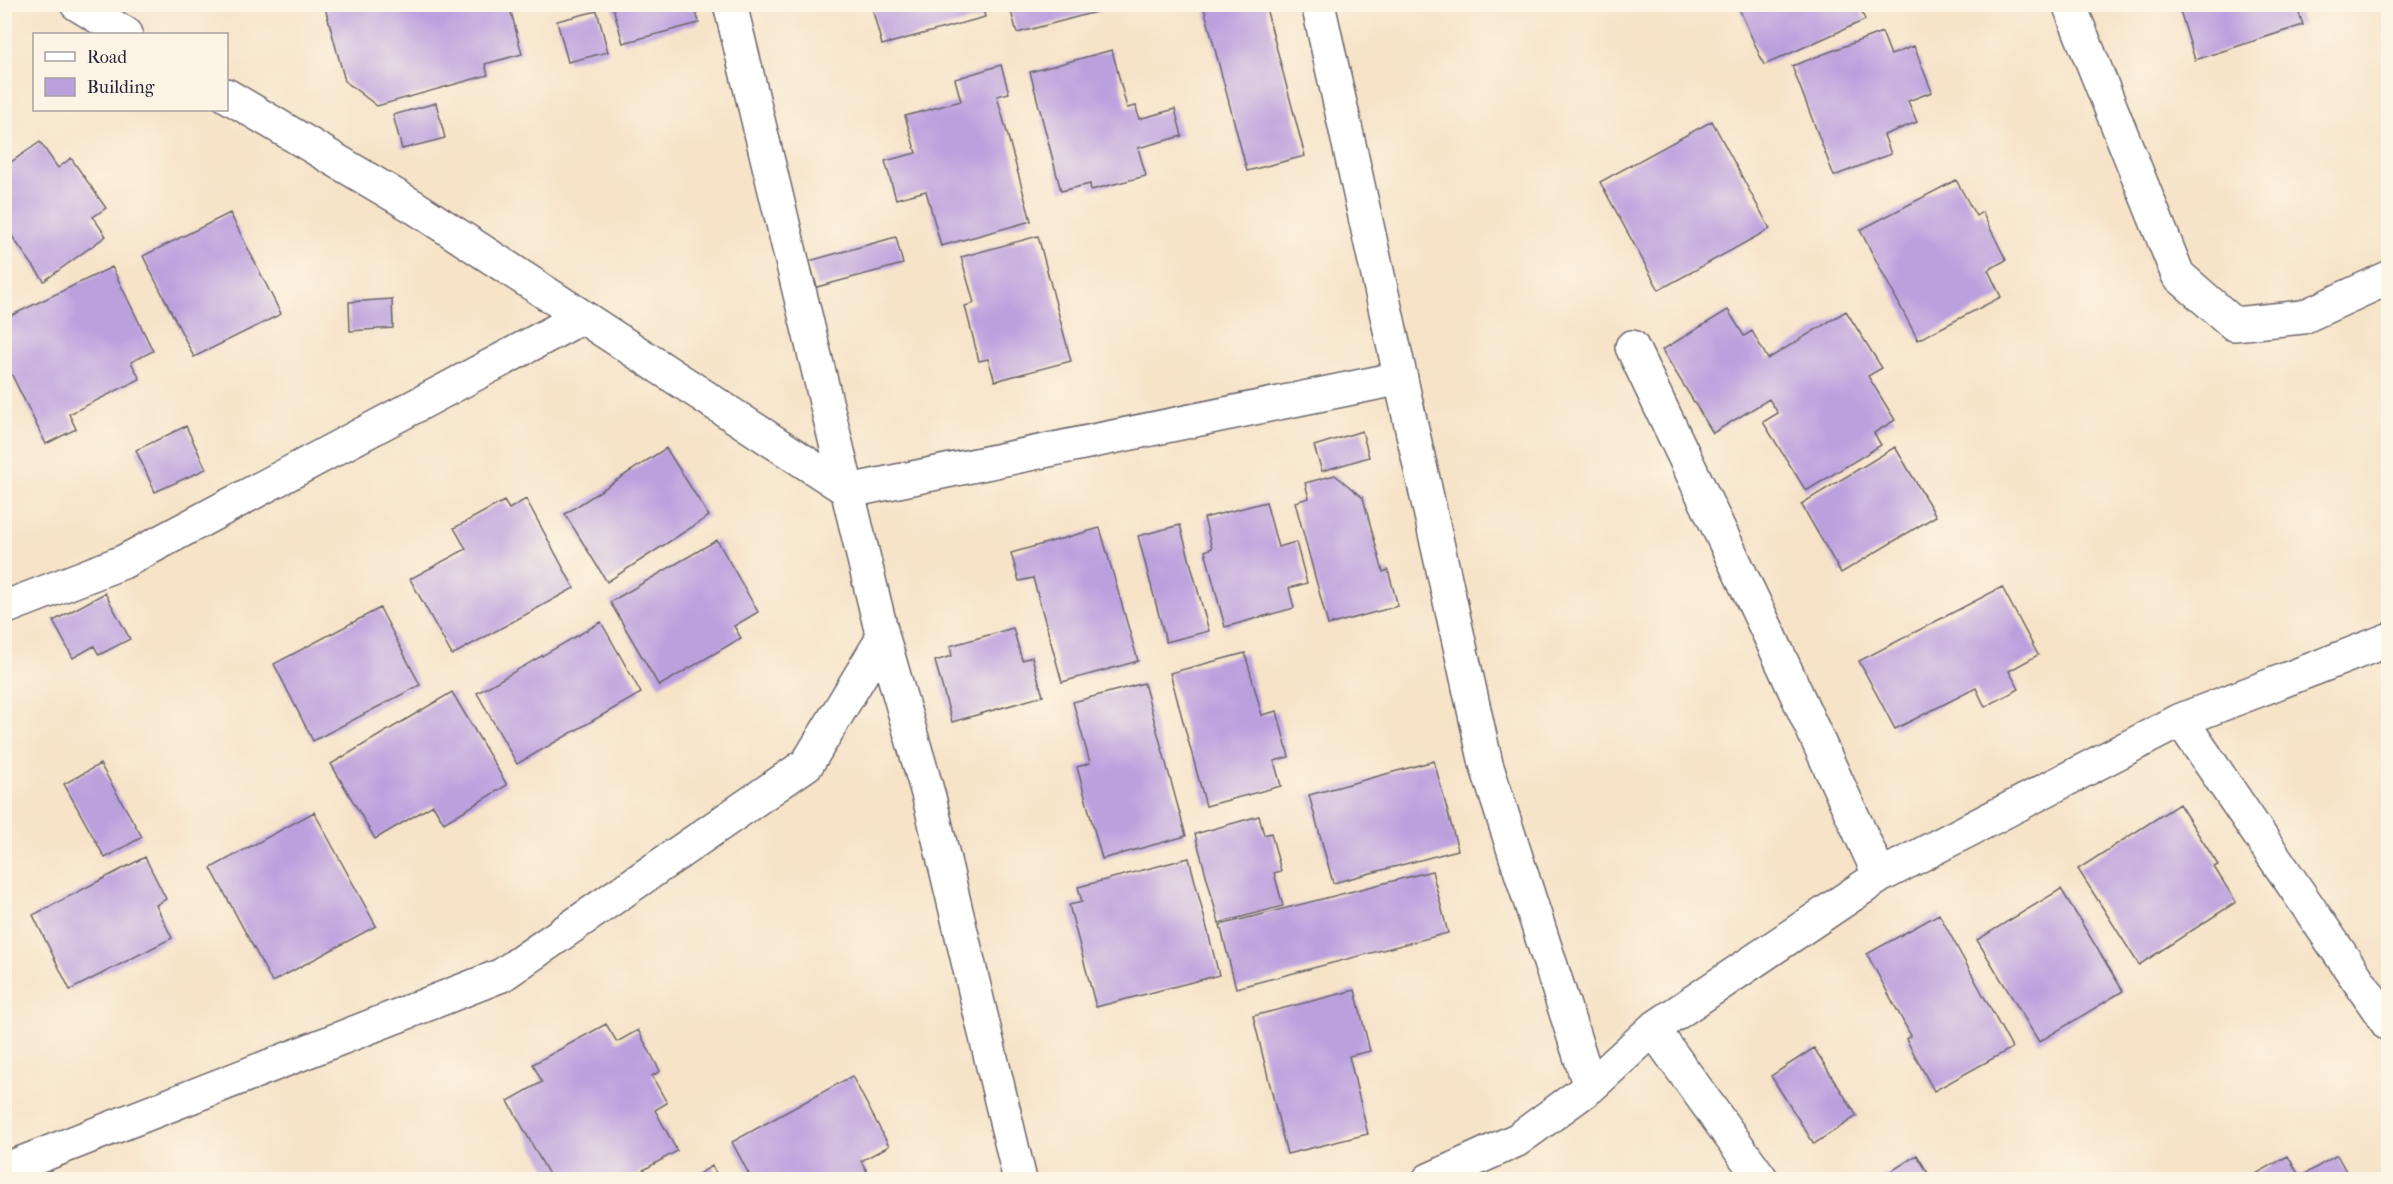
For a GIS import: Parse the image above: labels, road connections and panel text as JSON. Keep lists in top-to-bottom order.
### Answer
{
  "legend": ["Road", "Building"]
}
